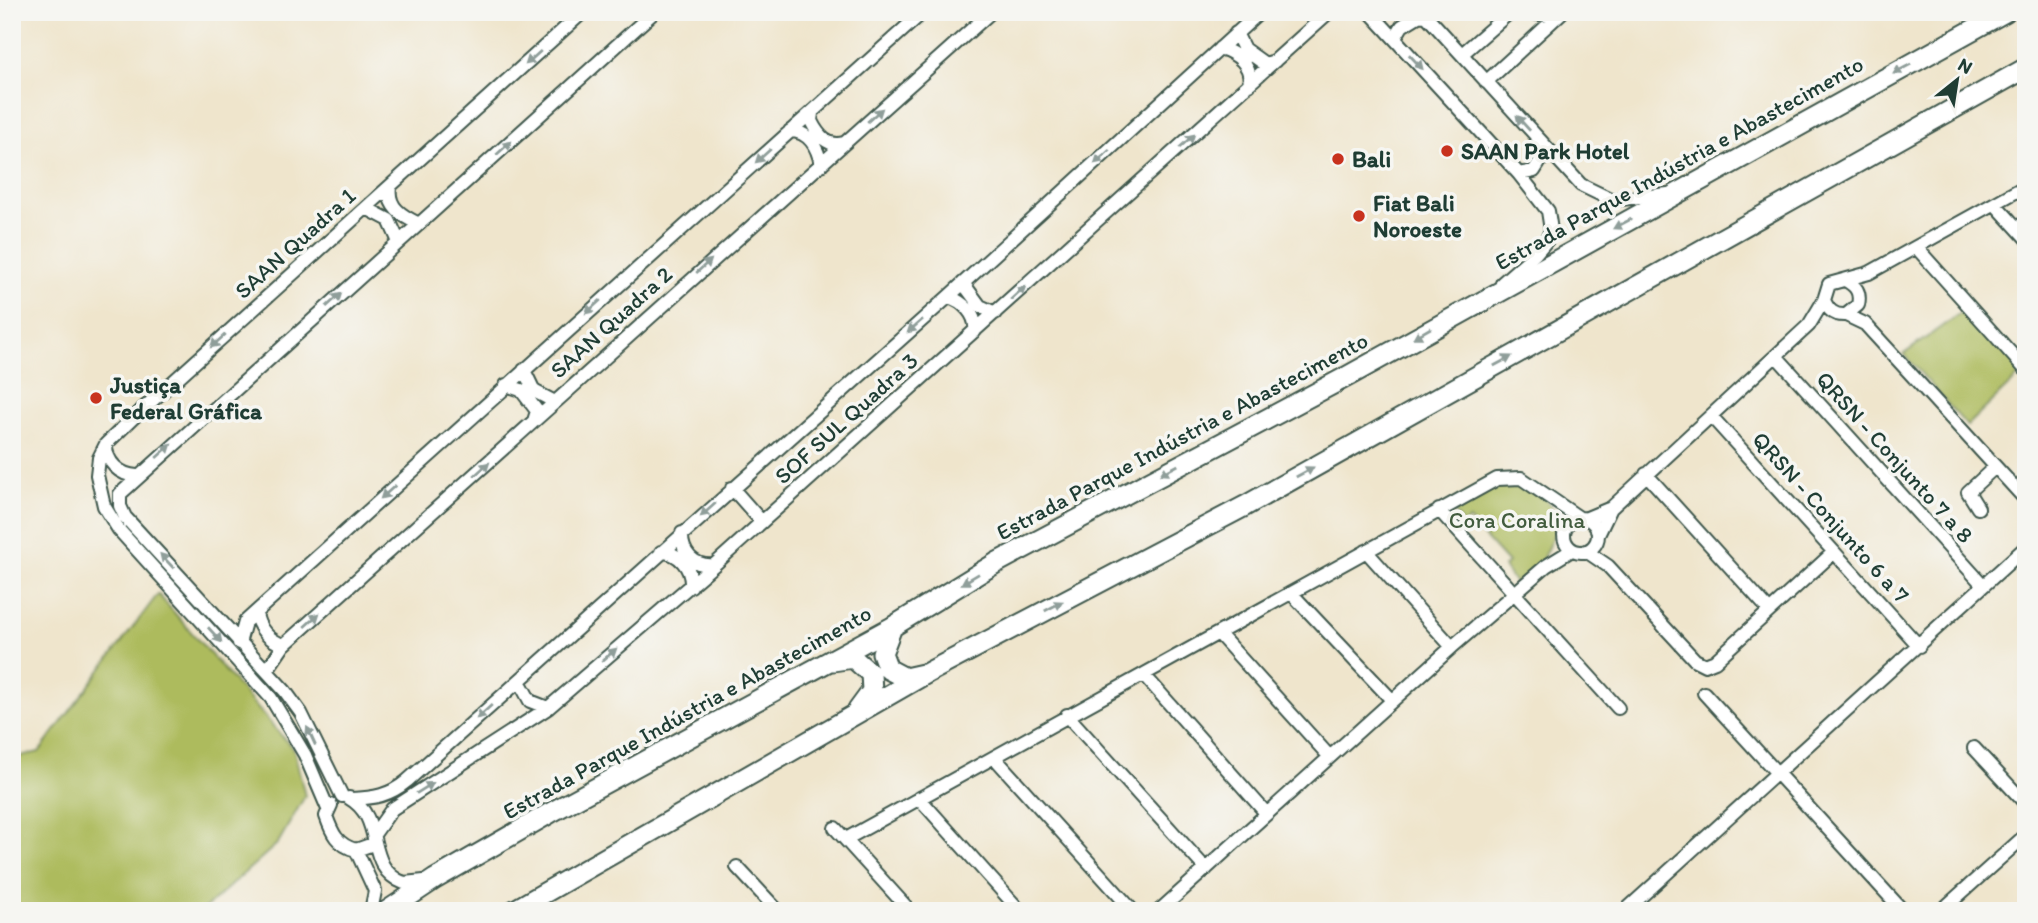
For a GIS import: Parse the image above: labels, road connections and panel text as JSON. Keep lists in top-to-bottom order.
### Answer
{
  "streets": {
    "highway": ["Estrada Parque Indústria e Abastecimento"],
    "street": [
      "SAAN Quadra 1",
      "SAAN Quadra 2",
      "SOF SUL Quadra 3",
      "QRSN - Conjunto 7 a 8",
      "QRSN - Conjunto 6 a 7"
    ]
  },
  "parks": ["Cora Coralina"],
  "places": [
    "SAAN Park Hotel",
    "Bali",
    "Fiat Bali Noroeste",
    "Justiça Federal Gráfica"
  ],
  "north": "top right"
}
